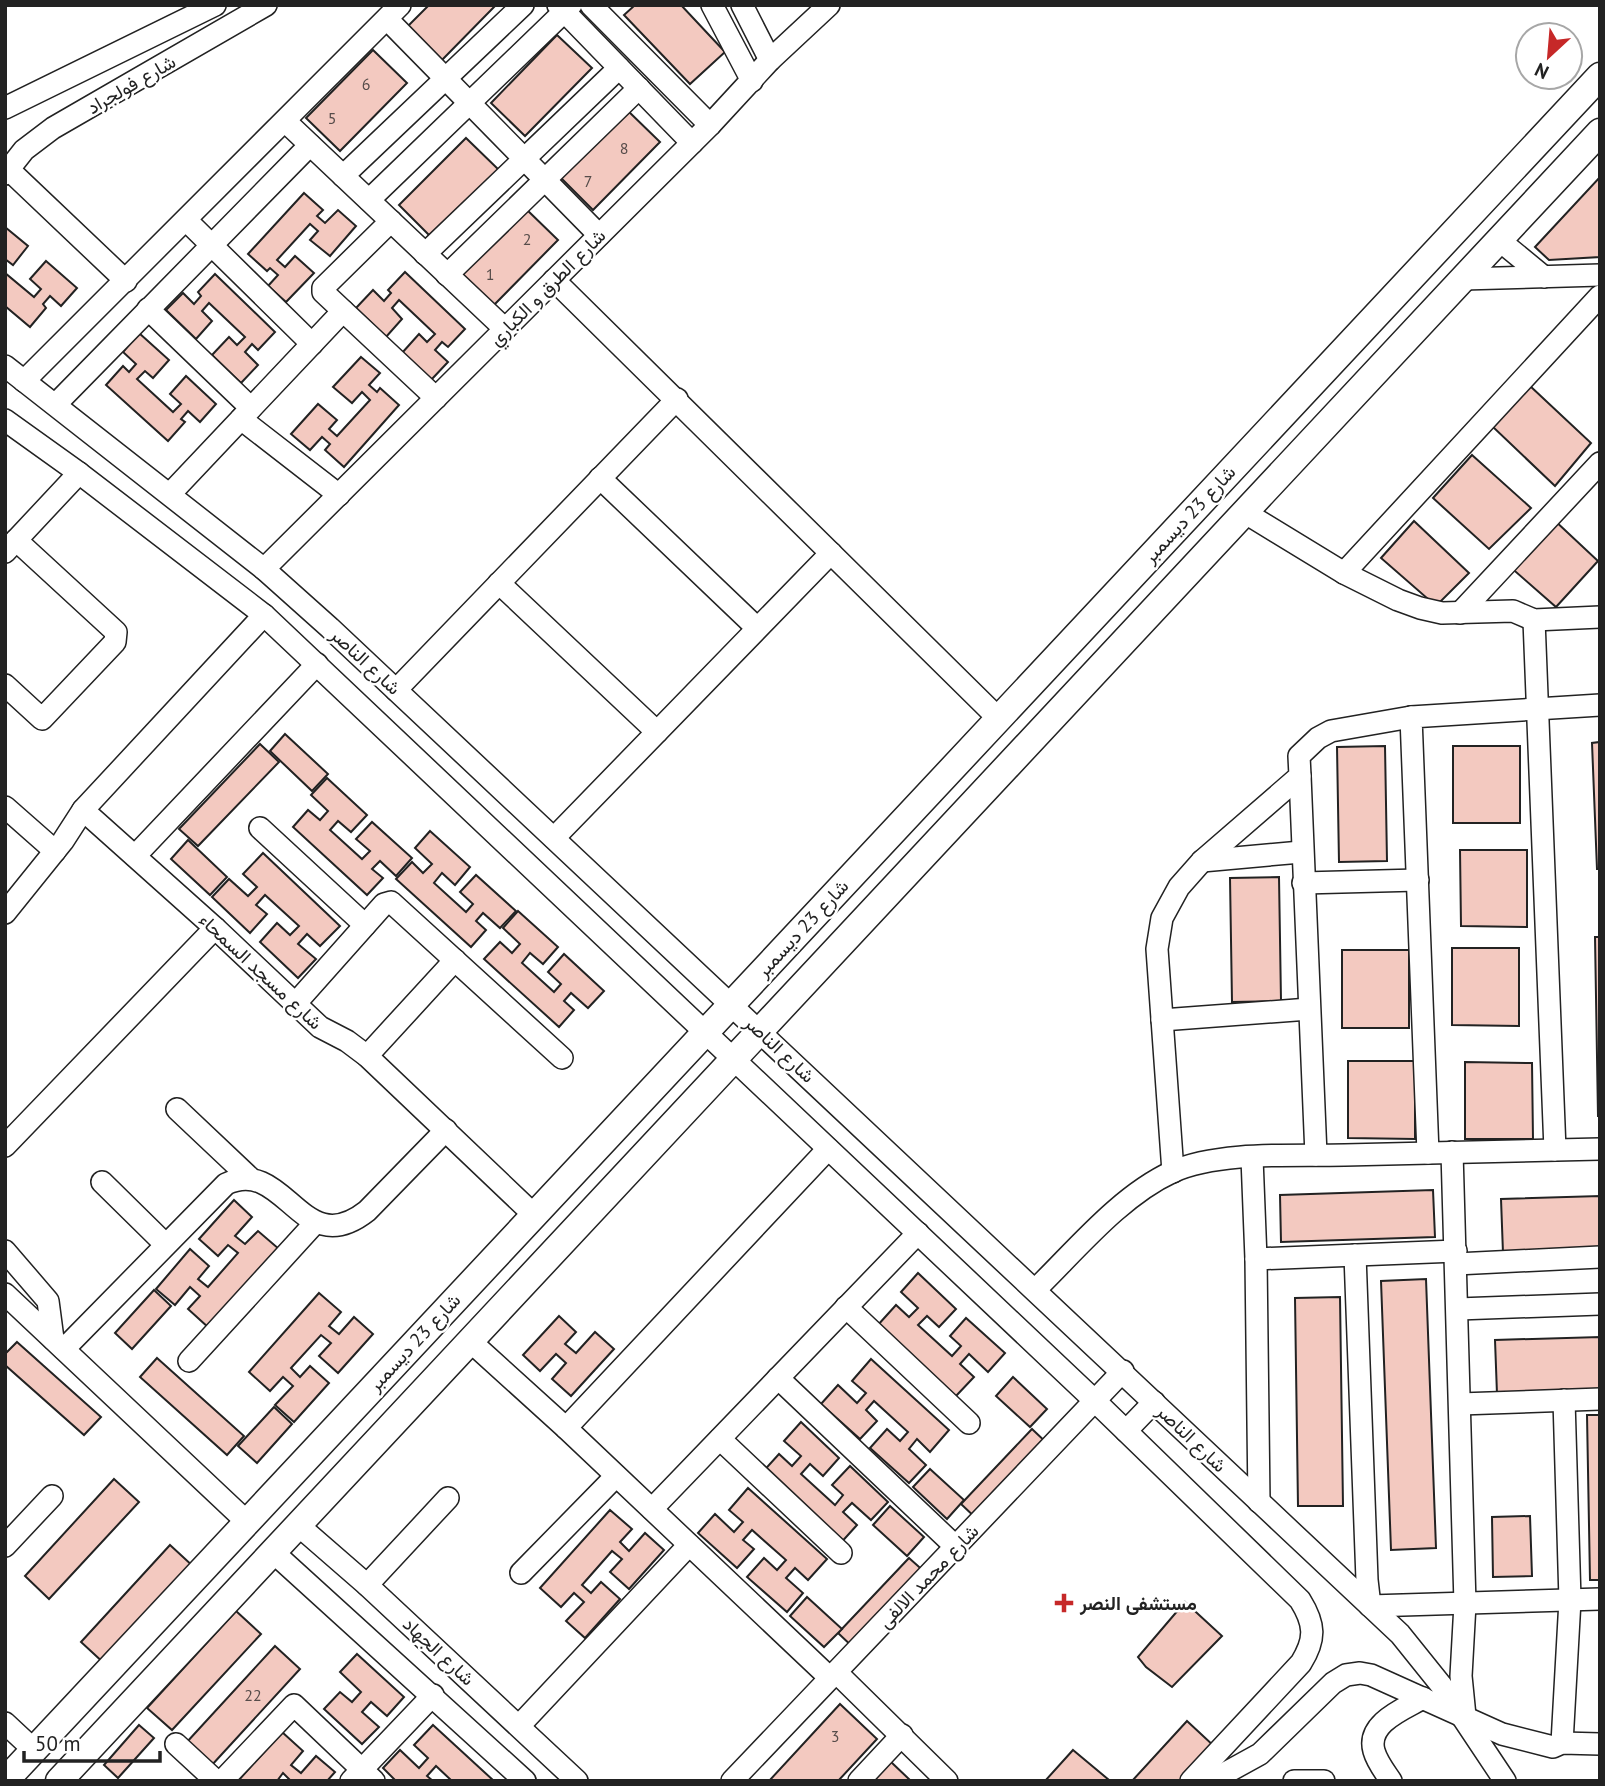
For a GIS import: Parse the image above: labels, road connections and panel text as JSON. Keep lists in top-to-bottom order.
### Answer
{
  "streets": {
    "main road": ["شارع 23 ديسمبر"],
    "street": [
      "شارع فولجراد",
      "شارع الطرق و الكباري",
      "شارع الناصر",
      "شارع مسجد السمحاء",
      "شارع محمد الالفى",
      "شارع الجهاد"
    ]
  },
  "crossings": [
    ["شارع الطرق و الكباري", "شارع الناصر"],
    ["شارع 23 ديسمبر", "شارع الناصر"],
    ["شارع 23 ديسمبر", "شارع مسجد السمحاء"],
    ["شارع 23 ديسمبر", "شارع الجهاد"],
    ["شارع الناصر", "شارع محمد الالفى"]
  ],
  "places": {
    "health": ["مستشفى النصر"]
  },
  "house_numbers": [
    "6",
    "5",
    "8",
    "7",
    "2",
    "1",
    "22",
    "3"
  ],
  "scale_bar": "50 m",
  "north": "bottom left"
}
